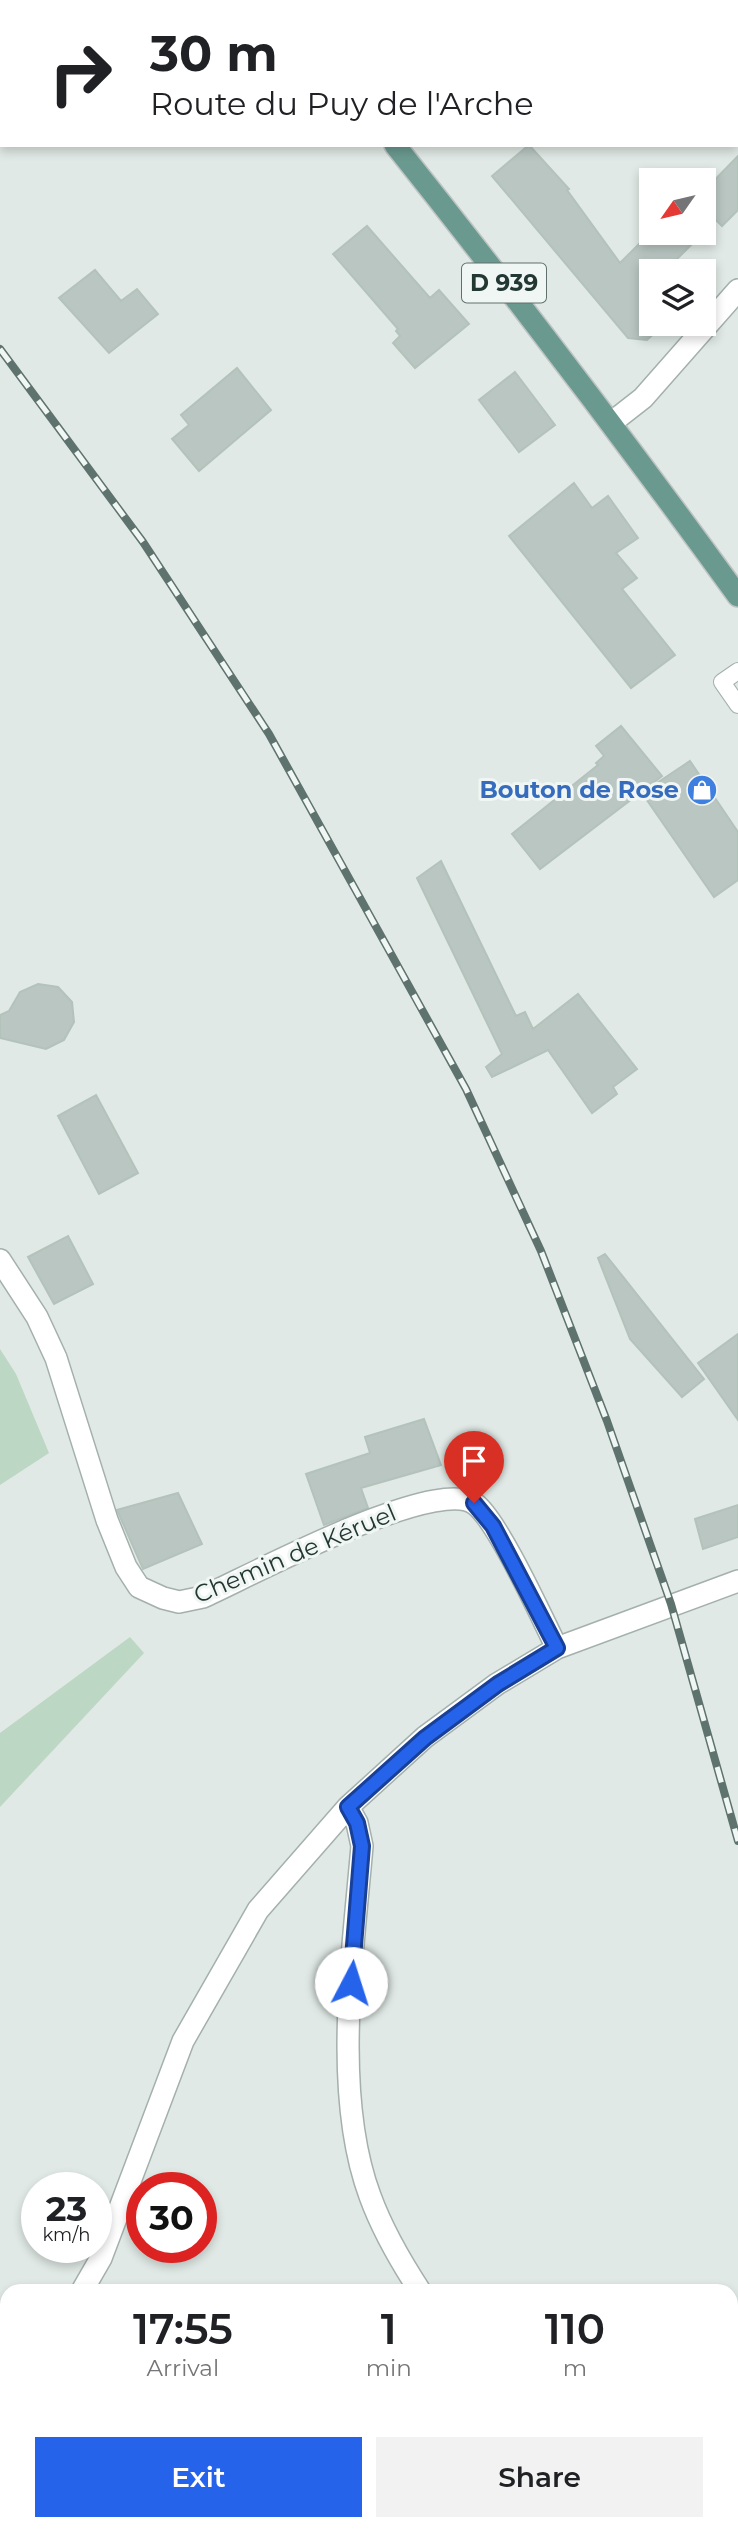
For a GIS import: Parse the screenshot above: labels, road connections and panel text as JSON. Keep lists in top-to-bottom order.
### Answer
{
  "streets": {
    "main road": ["D 939"],
    "street": ["Chemin de Kéruel"]
  },
  "places": {
    "shop": ["Bouton de Rose"]
  },
  "north": "bottom left",
  "page": {
    "turn": ["30 m", "Route du Puy de l'Arche"],
    "speed": "23 km/h",
    "limit": "30",
    "eta": [
      "17:55",
      "Arrival",
      "1",
      "min",
      "110",
      "m"
    ],
    "buttons": ["Exit", "Share"]
  }
}
